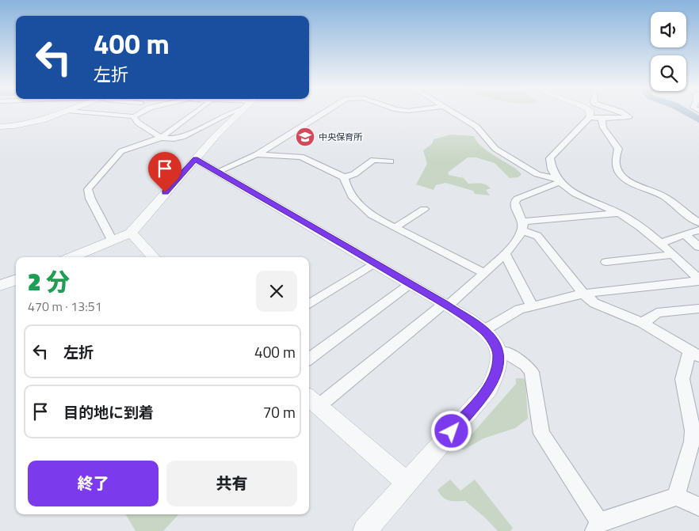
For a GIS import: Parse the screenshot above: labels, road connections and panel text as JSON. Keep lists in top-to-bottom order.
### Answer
{
  "places": {
    "school or university": ["中央保育所"]
  },
  "page": {
    "turn": ["400 m", "左折"],
    "heading": ["2 分", "470 m · 13:51"],
    "list": [
      {
        "name": "左折",
        "value": "400 m"
      },
      {
        "name": "目的地に到着",
        "value": "70 m"
      }
    ],
    "buttons": ["終了", "共有"]
  }
}
